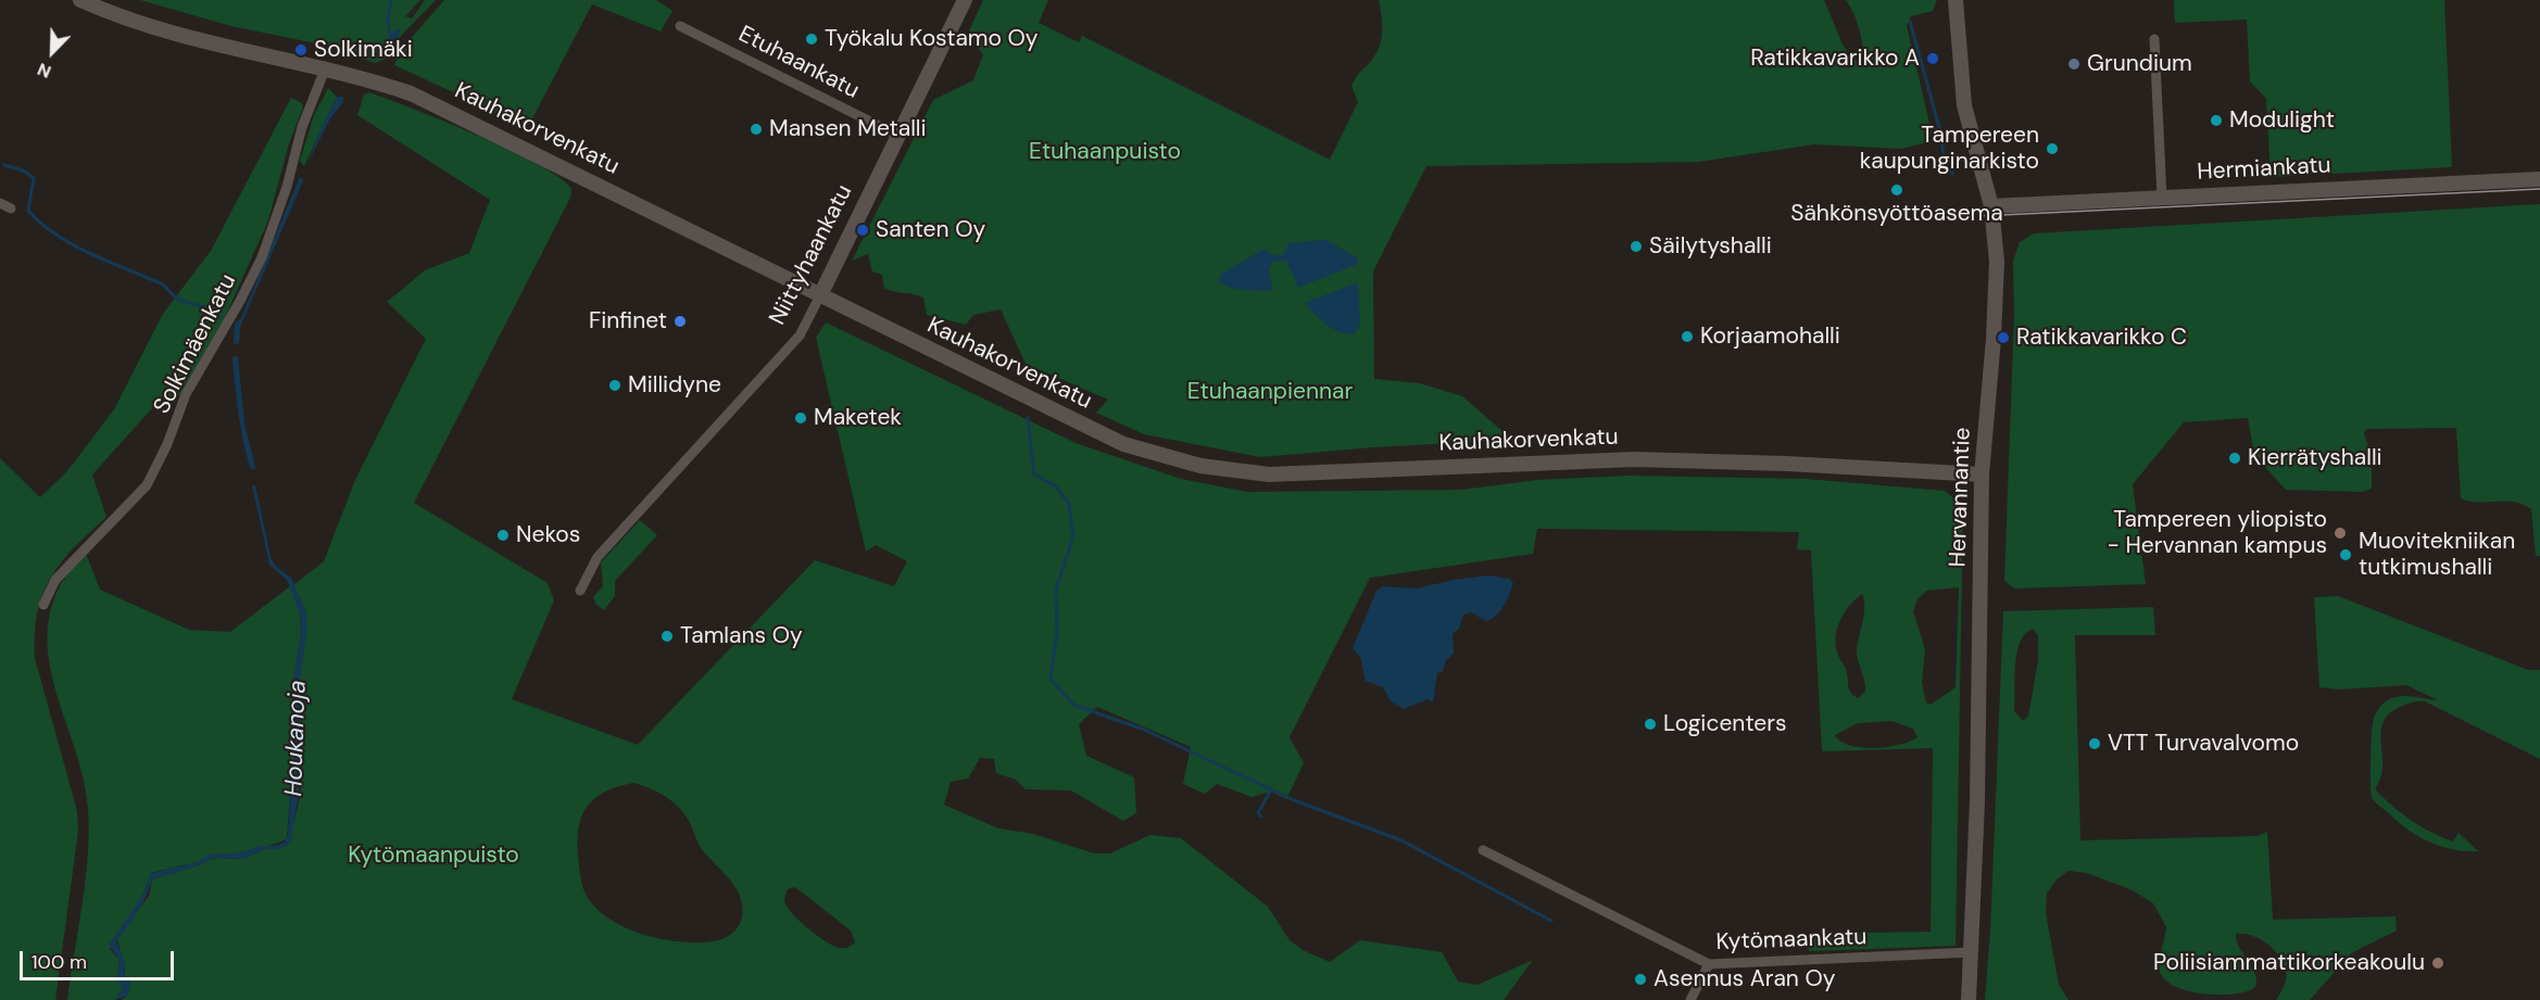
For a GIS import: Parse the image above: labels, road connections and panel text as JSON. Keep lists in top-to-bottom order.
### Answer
{
  "streets": {
    "street": [
      "Etuhaankatu",
      "Kauhakorvenkatu",
      "Hermiankatu",
      "Niittyhaankatu",
      "Solkimäenkatu",
      "Hervannantie",
      "Kytömaankatu"
    ]
  },
  "crossings": [
    ["Etuhaankatu", "Niittyhaankatu"],
    ["Kauhakorvenkatu", "Niittyhaankatu"],
    ["Kauhakorvenkatu", "Solkimäenkatu"],
    ["Kauhakorvenkatu", "Hervannantie"],
    ["Hermiankatu", "Hervannantie"],
    ["Hervannantie", "Kytömaankatu"]
  ],
  "water": ["Houkanoja"],
  "parks": ["Etuhaanpuisto", "Etuhaanpiennar", "Kytömaanpuisto"],
  "places": [
    "Työkalu Kostamo Oy",
    "Solkimäki",
    "Ratikkavarikko A",
    "Grundium",
    "Modulight",
    "Mansen Metalli",
    "Tampereen kaupunginarkisto",
    "Sähkönsyöttöasema",
    "Santen Oy",
    "Säilytyshalli",
    "Finfinet",
    "Korjaamohalli",
    "Ratikkavarikko C",
    "Millidyne",
    "Maketek",
    "Kierrätyshalli",
    "Tampereen yliopisto - Hervannan kampus",
    "Nekos",
    "Muovitekniikan tutkimushalli",
    "Tamlans Oy",
    "Logicenters",
    "VTT Turvavalvomo",
    "Poliisiammattikorkeakoulu",
    "Asennus Aran Oy"
  ],
  "scale_bar": "100 m",
  "north": "bottom left"
}
